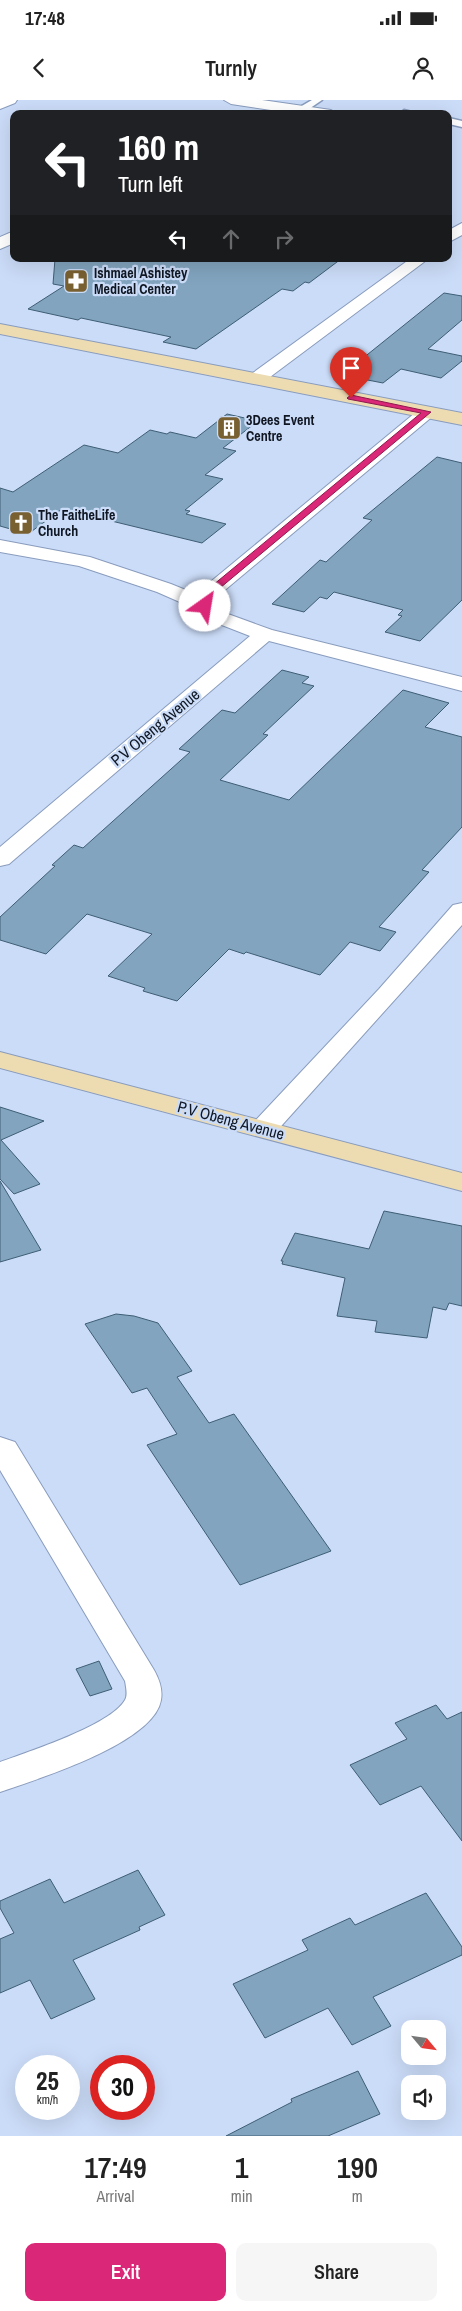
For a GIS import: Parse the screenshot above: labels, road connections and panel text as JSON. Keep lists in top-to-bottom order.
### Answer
{
  "streets": {
    "street": ["P.V Obeng Avenue"]
  },
  "places": {
    "pharmacy": ["Ishmael Ashistey Medical Center"],
    "building": ["3Dees Event Centre"],
    "church": ["The FaitheLife Church"]
  },
  "north": "bottom right",
  "page": {
    "status": "17:48",
    "header": "Turnly",
    "turn": ["160 m", "Turn left"],
    "speed": "25 km/h",
    "limit": "30",
    "eta": [
      "17:49",
      "Arrival",
      "1",
      "min",
      "190",
      "m"
    ],
    "buttons": ["Exit", "Share"]
  }
}
